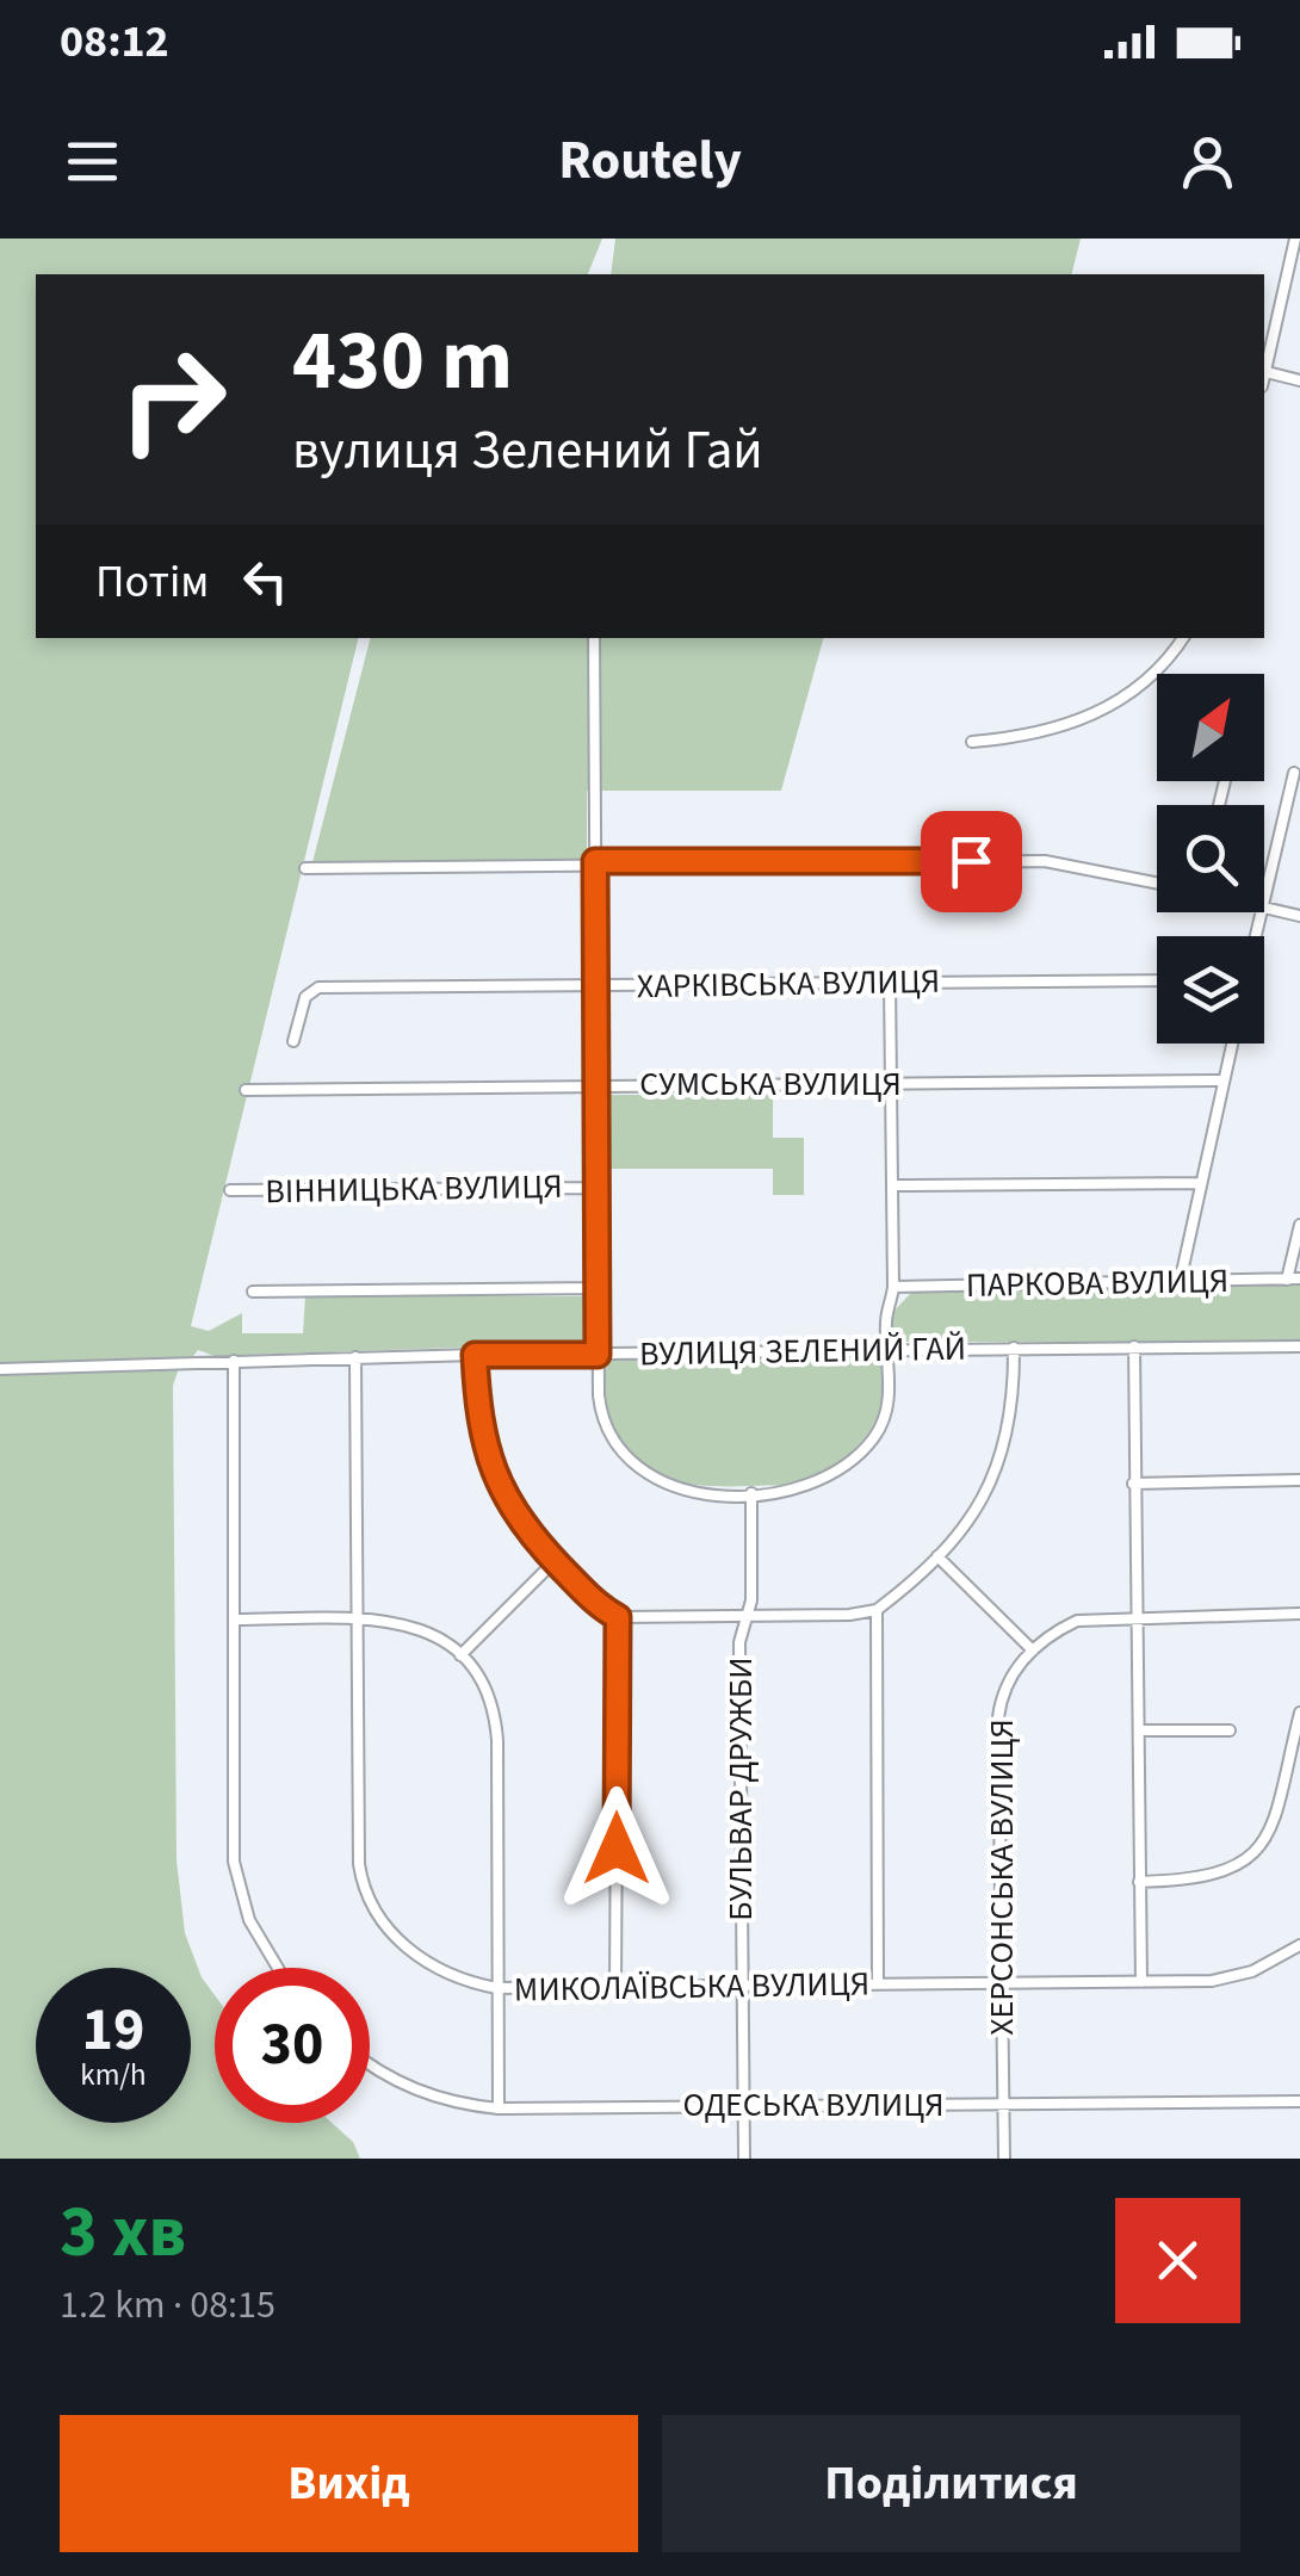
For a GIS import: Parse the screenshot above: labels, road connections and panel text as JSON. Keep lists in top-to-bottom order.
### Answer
{
  "streets": {
    "street": [
      "ХАРКІВСЬКА ВУЛИЦЯ",
      "СУМСЬКА ВУЛИЦЯ",
      "ВІННИЦЬКА ВУЛИЦЯ",
      "ПАРКОВА ВУЛИЦЯ",
      "ВУЛИЦЯ ЗЕЛЕНИЙ ГАЙ",
      "БУЛЬВАР ДРУЖБИ",
      "ХЕРСОНСЬКА ВУЛИЦЯ",
      "МИКОЛАЇВСЬКА ВУЛИЦЯ",
      "ОДЕСЬКА ВУЛИЦЯ"
    ]
  },
  "crossings": [
    ["ВУЛИЦЯ ЗЕЛЕНИЙ ГАЙ", "МИКОЛАЇВСЬКА ВУЛИЦЯ"],
    ["БУЛЬВАР ДРУЖБИ", "МИКОЛАЇВСЬКА ВУЛИЦЯ"],
    ["БУЛЬВАР ДРУЖБИ", "ОДЕСЬКА ВУЛИЦЯ"],
    ["ХЕРСОНСЬКА ВУЛИЦЯ", "МИКОЛАЇВСЬКА ВУЛИЦЯ"],
    ["ХЕРСОНСЬКА ВУЛИЦЯ", "ОДЕСЬКА ВУЛИЦЯ"]
  ],
  "north": "top right",
  "page": {
    "status": "08:12",
    "header": "Routely",
    "turn": ["430 m", "вулиця Зелений Гай"],
    "then": "Потім",
    "speed": "19 km/h",
    "limit": "30",
    "heading": ["3 хв", "1.2 km · 08:15"],
    "buttons": ["Вихід", "Поділитися"]
  }
}
